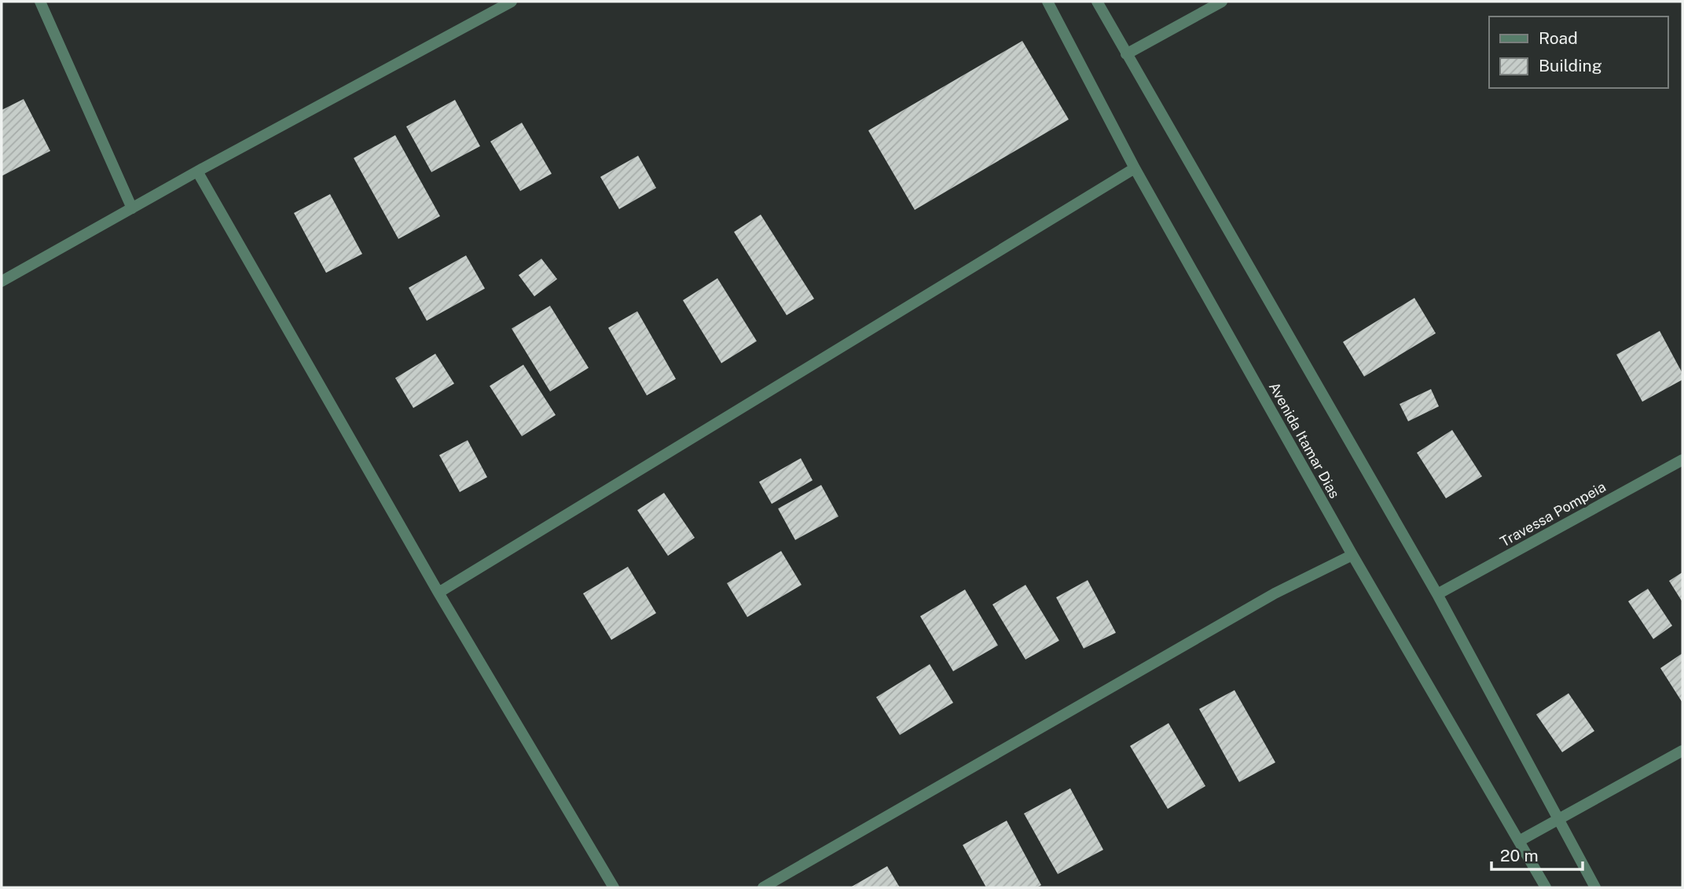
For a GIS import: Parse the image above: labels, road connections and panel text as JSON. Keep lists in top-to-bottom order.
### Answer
{
  "streets": {
    "street": ["Avenida Itamar Dias", "Travessa Pompeia"]
  },
  "legend": ["Road", "Building"],
  "scale_bar": "20 m"
}
